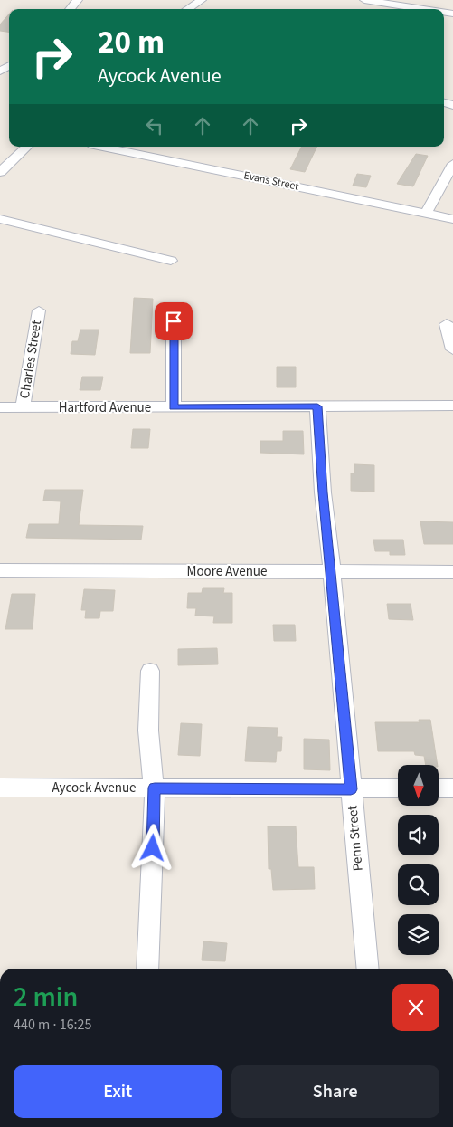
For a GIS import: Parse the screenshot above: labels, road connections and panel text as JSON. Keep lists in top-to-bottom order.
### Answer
{
  "streets": {
    "street": [
      "Evans Street",
      "Charles Street",
      "Hartford Avenue",
      "Moore Avenue",
      "Aycock Avenue",
      "Penn Street"
    ]
  },
  "crossings": [
    ["Charles Street", "Hartford Avenue"],
    ["Hartford Avenue", "Penn Street"],
    ["Moore Avenue", "Penn Street"],
    ["Aycock Avenue", "Penn Street"]
  ],
  "north": "bottom",
  "page": {
    "turn": ["20 m", "Aycock Avenue"],
    "heading": ["2 min", "440 m · 16:25"],
    "buttons": ["Exit", "Share"]
  }
}
